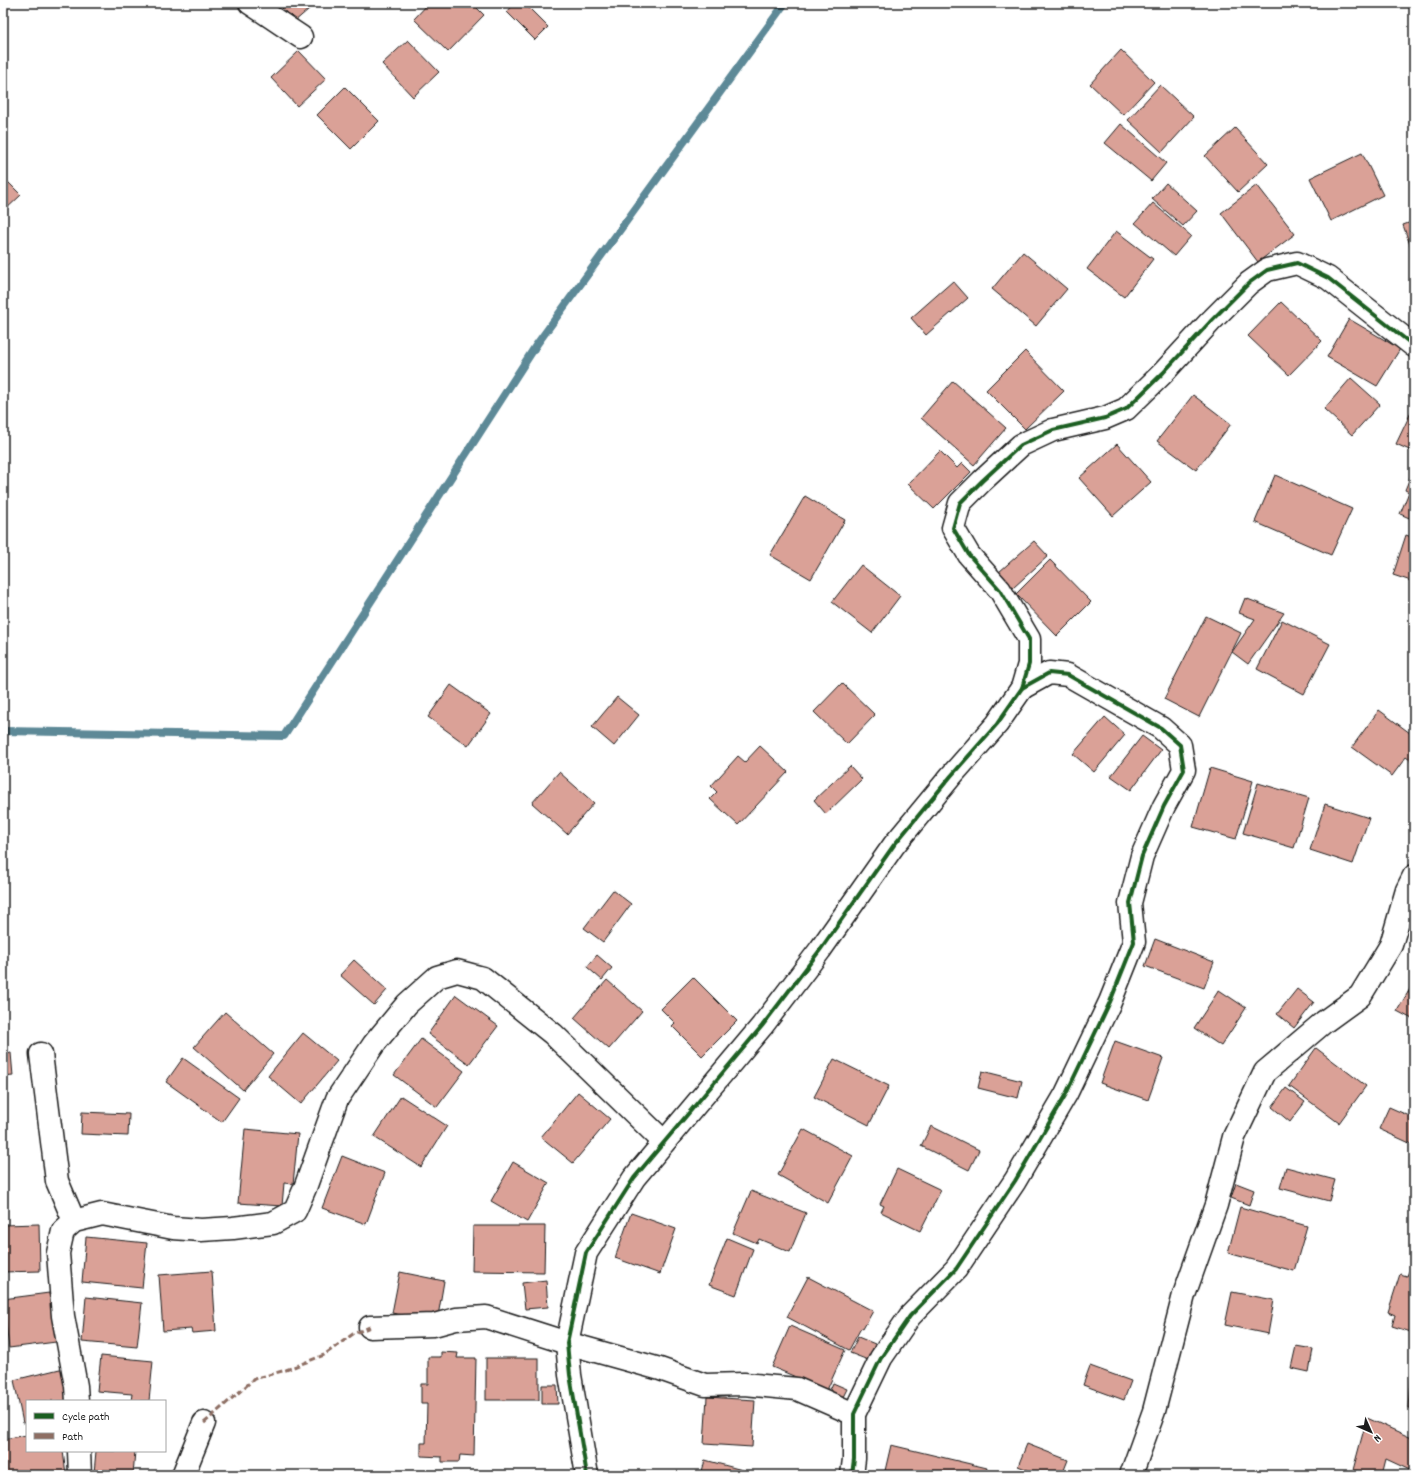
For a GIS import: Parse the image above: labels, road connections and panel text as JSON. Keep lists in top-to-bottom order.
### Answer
{
  "legend": ["Cycle path", "Path"],
  "north": "bottom right"
}
